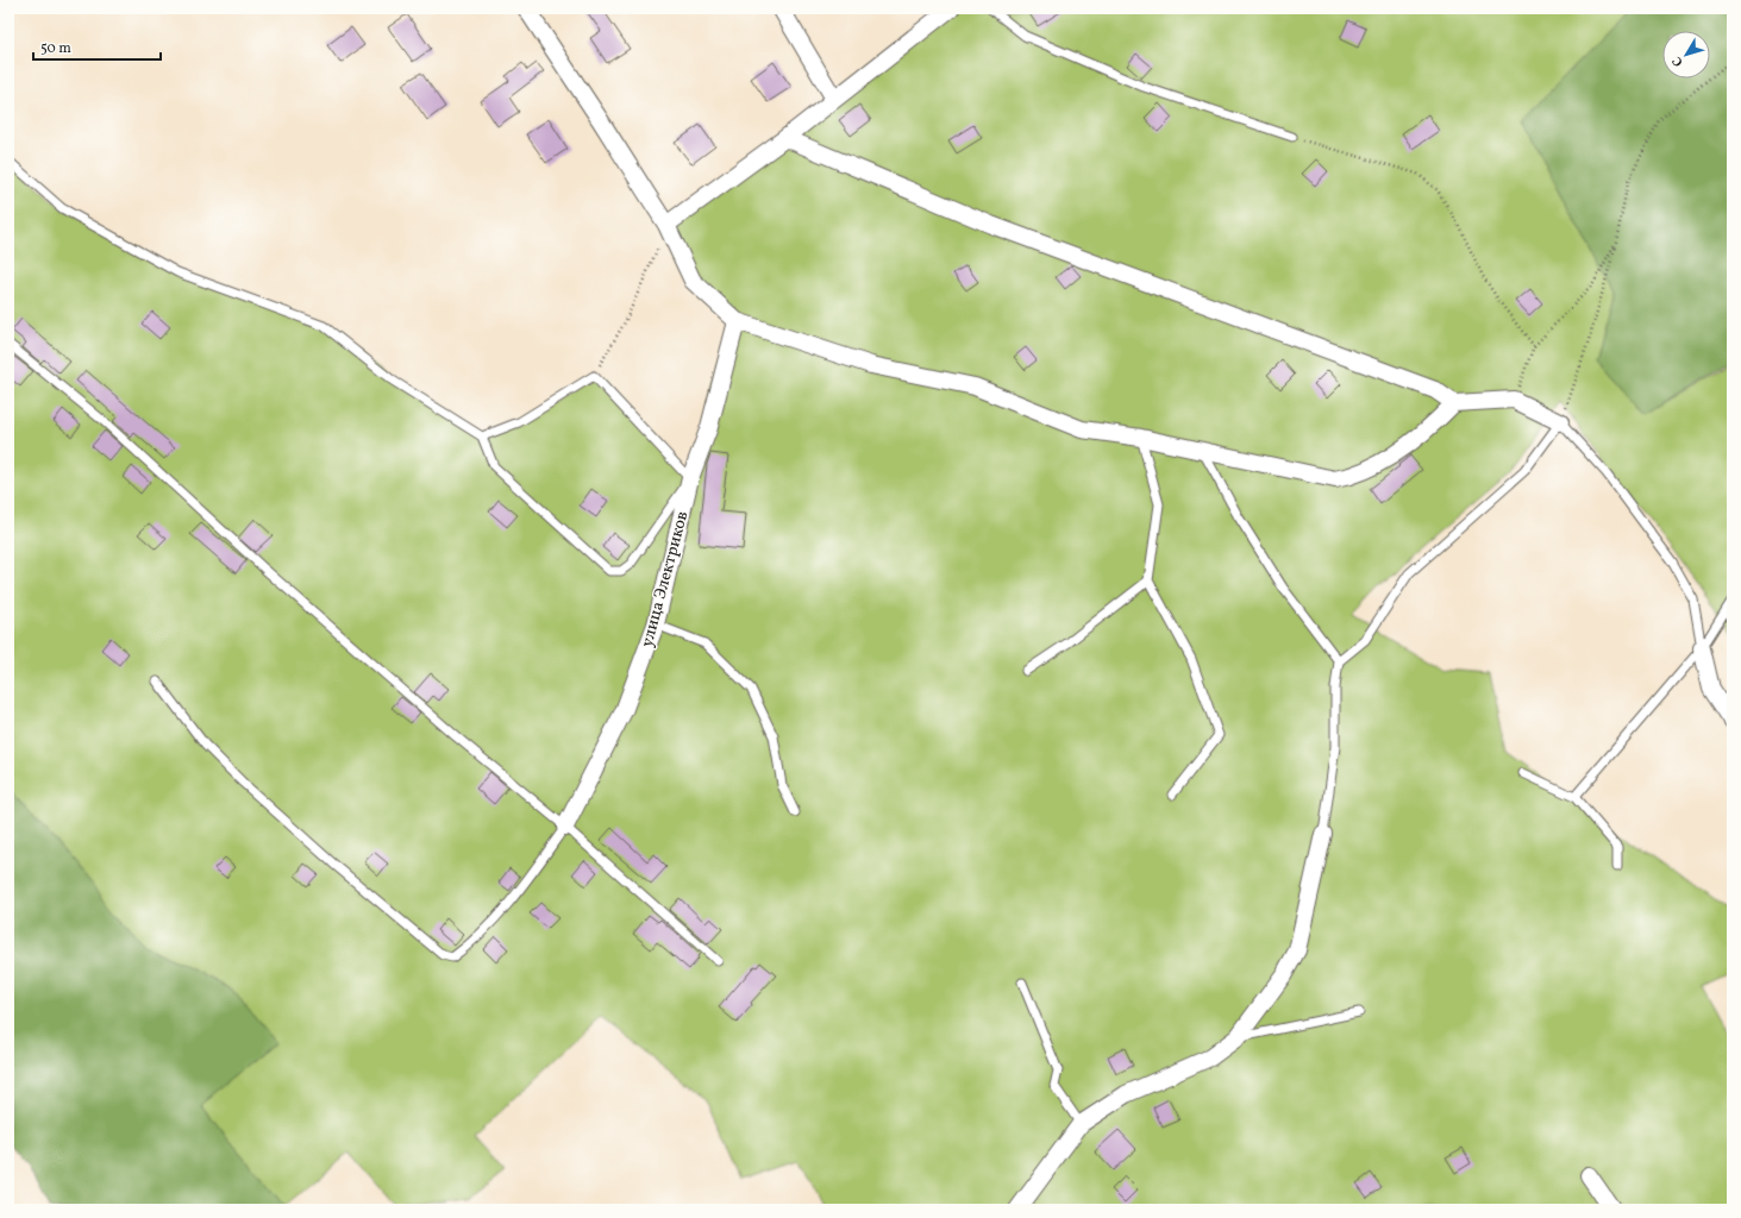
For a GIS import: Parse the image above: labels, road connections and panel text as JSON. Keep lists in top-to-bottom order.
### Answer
{
  "streets": {
    "street": ["улица Электриков"]
  },
  "scale_bar": "50 m",
  "north": "bottom left"
}
